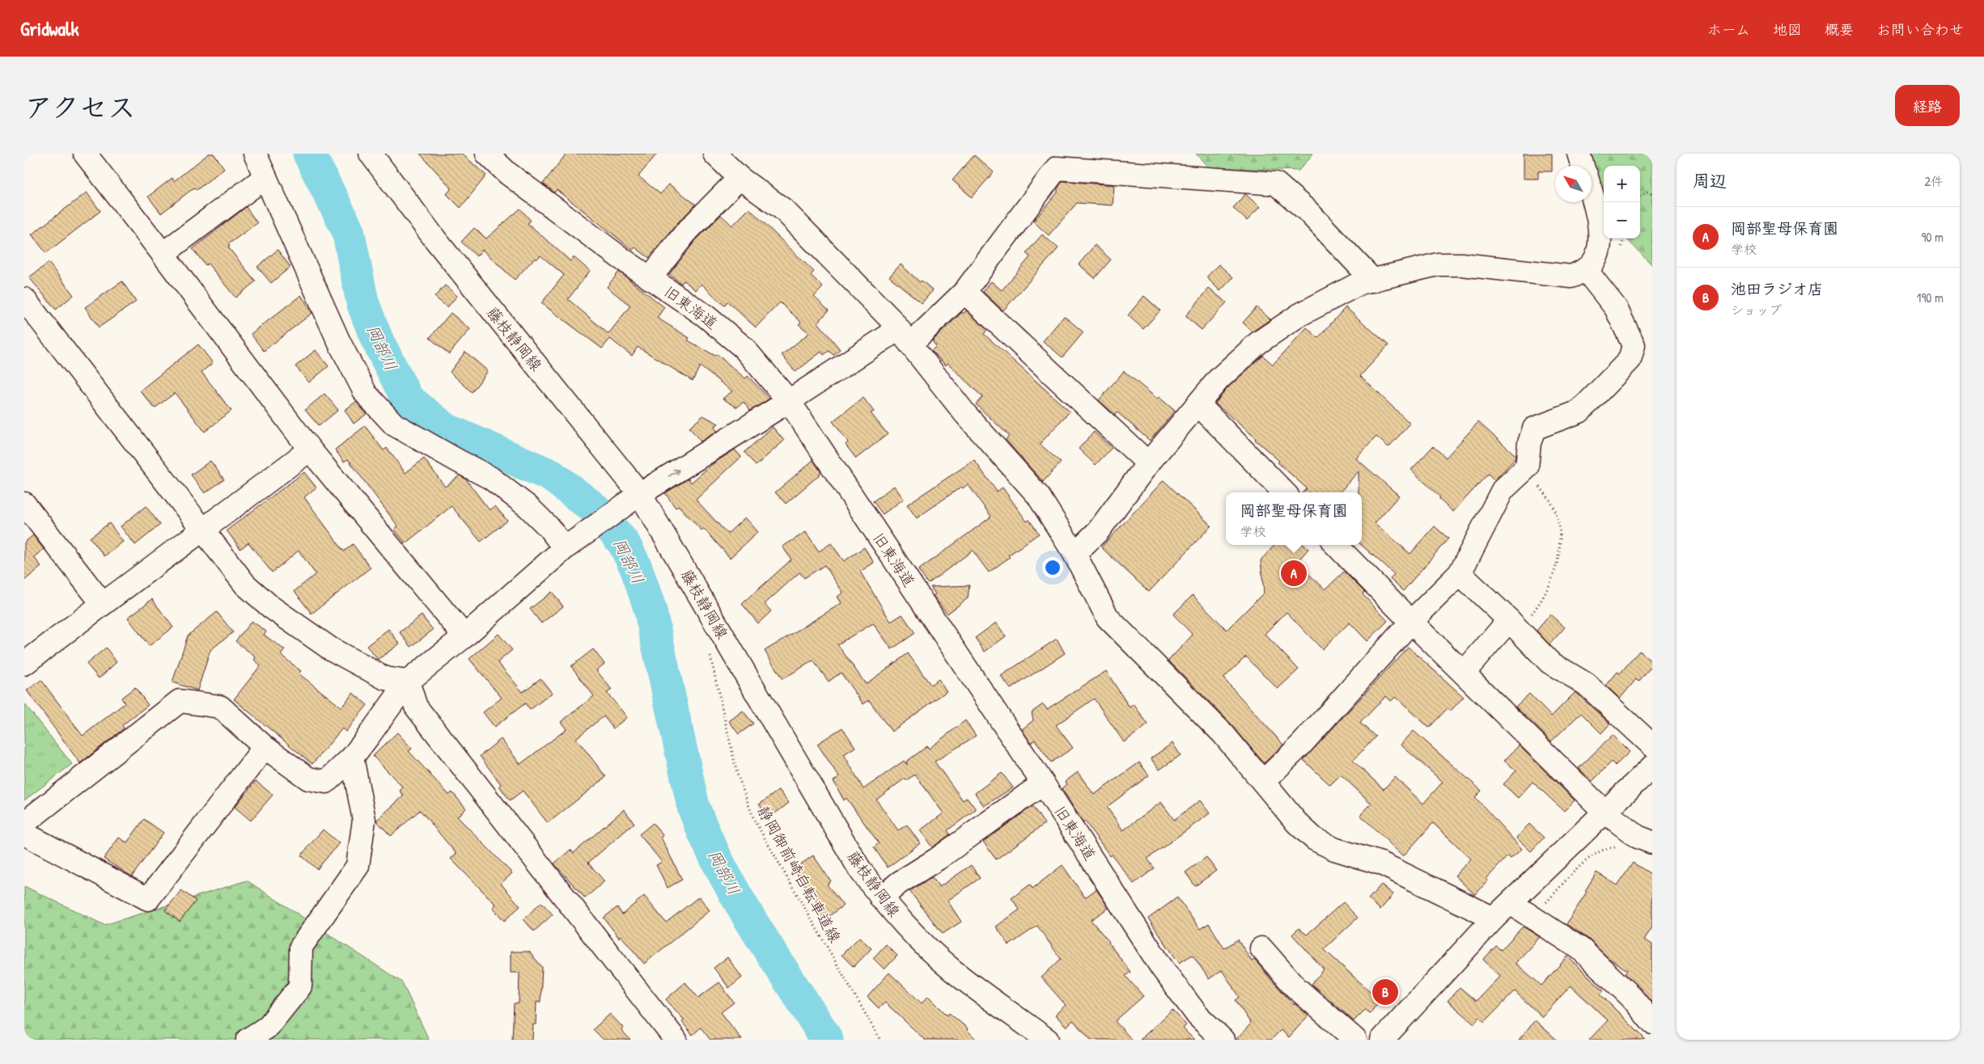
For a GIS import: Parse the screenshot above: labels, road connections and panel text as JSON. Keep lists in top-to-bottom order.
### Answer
{
  "streets": {
    "street": ["旧東海道", "藤枝静岡線"],
    "path": ["静岡御前崎自転車道線"]
  },
  "water": ["岡部川"],
  "north": "top left",
  "page": {
    "header": "Gridwalk",
    "nav": [
      "ホーム",
      "地図",
      "概要",
      "お問い合わせ"
    ],
    "title": "アクセス",
    "buttons": "経路",
    "heading": ["周辺", "2件"],
    "map_buttons": ["+", "−"],
    "list": [
      {
        "mark": "A",
        "name": "岡部聖母保育園",
        "note": "学校",
        "value": "90 m"
      },
      {
        "mark": "B",
        "name": "池田ラジオ店",
        "note": "ショップ",
        "value": "190 m"
      }
    ],
    "popup": ["岡部聖母保育園", "学校"],
    "pins": ["A", "B"]
  }
}
